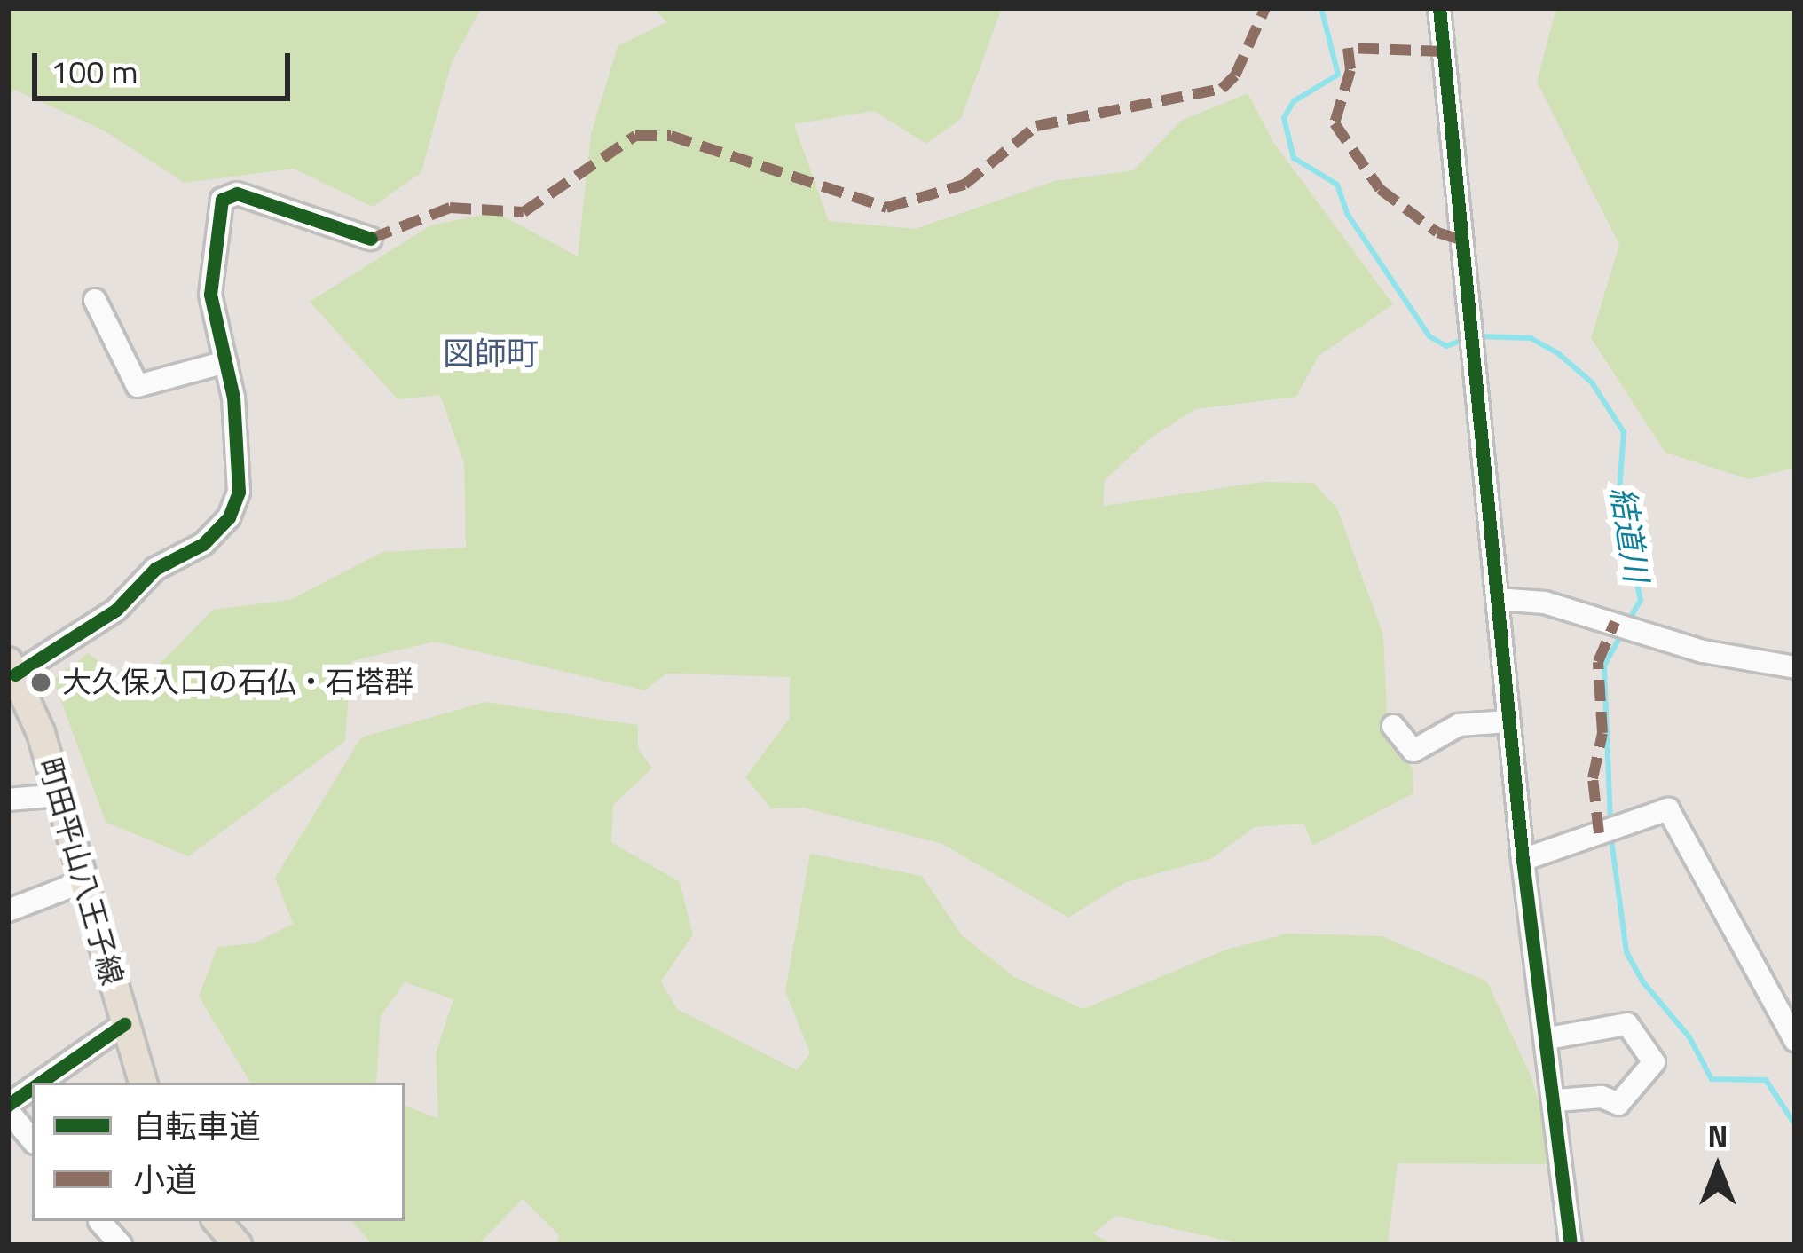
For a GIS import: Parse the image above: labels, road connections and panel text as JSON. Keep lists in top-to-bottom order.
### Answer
{
  "streets": {
    "main road": ["町田平山八王子線"]
  },
  "districts": ["図師町"],
  "water": ["結道川"],
  "places": ["大久保入口の石仏・石塔群"],
  "legend": ["自転車道", "小道"],
  "scale_bar": "100 m",
  "north": "top"
}
